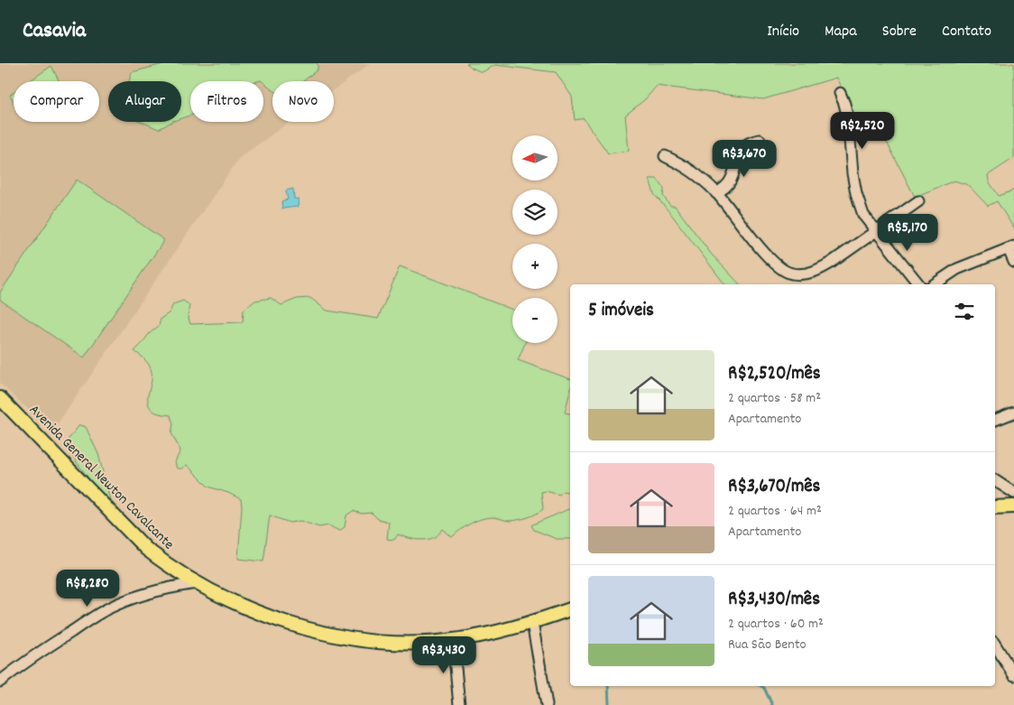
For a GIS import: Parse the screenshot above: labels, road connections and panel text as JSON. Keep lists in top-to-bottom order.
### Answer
{
  "streets": {
    "main road": ["Avenida General Newton Cavalcante"]
  },
  "north": "left",
  "page": {
    "header": "Casavia",
    "nav": [
      "Início",
      "Mapa",
      "Sobre",
      "Contato"
    ],
    "chip": [
      "Comprar",
      "Alugar",
      "Filtros",
      "Novo"
    ],
    "price": [
      "R$2,520",
      "R$3,670",
      "R$5,170",
      "R$8,280",
      "R$3,430"
    ],
    "map_buttons": ["+", "−"],
    "heading": "5 imóveis",
    "list": [
      {
        "name": "R$2,520/mês",
        "note": "2 quartos · 58 m² · Apartamento"
      },
      {
        "name": "R$3,670/mês",
        "note": "2 quartos · 64 m² · Apartamento"
      },
      {
        "name": "R$3,430/mês",
        "note": "2 quartos · 60 m² · Rua São Bento"
      }
    ]
  }
}
